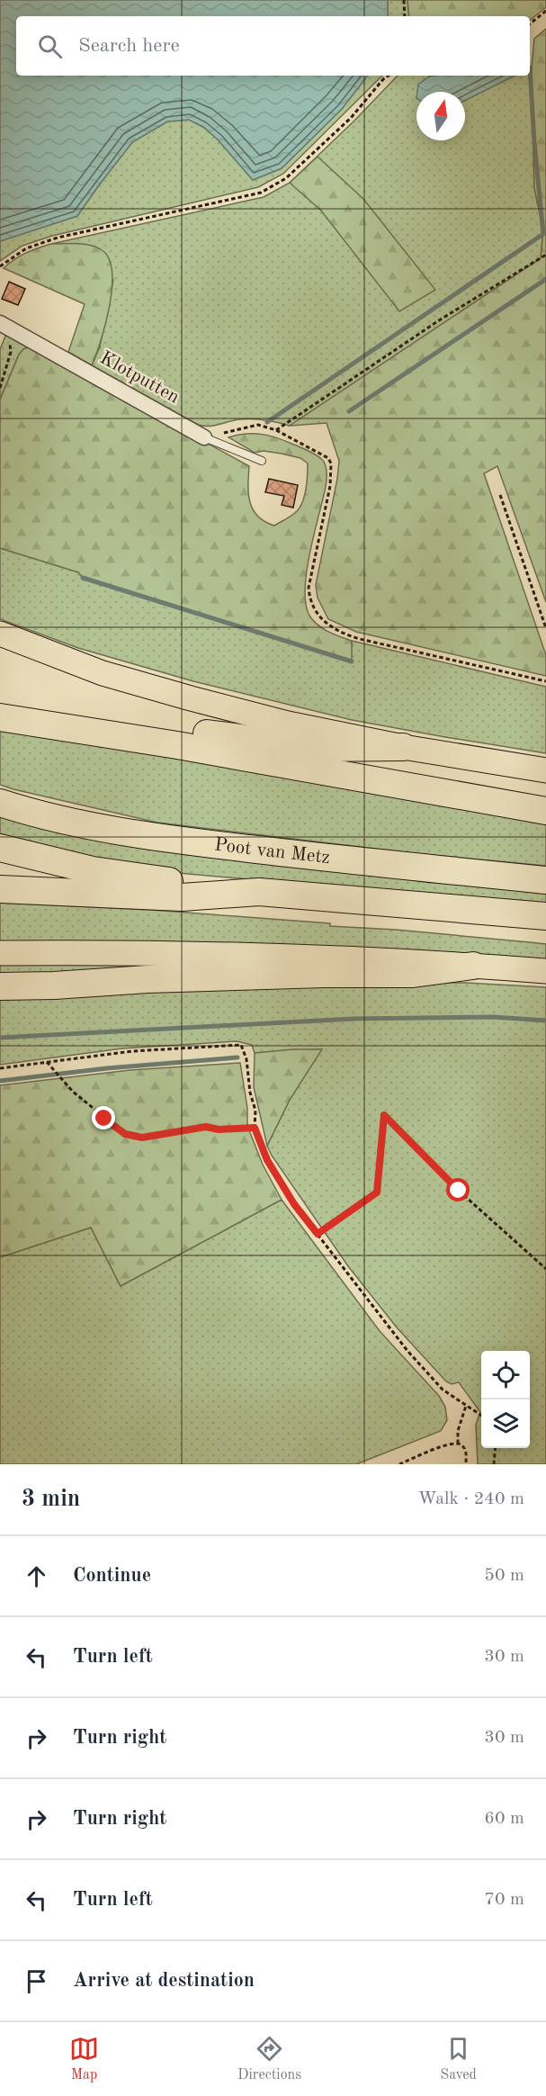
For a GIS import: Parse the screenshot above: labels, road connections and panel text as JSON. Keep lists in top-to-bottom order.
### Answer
{
  "streets": {
    "highway": ["Poot van Metz"],
    "street": ["Klotputten"]
  },
  "north": "top",
  "page": {
    "search": "Search here",
    "heading": ["3 min", "Walk · 240 m"],
    "list": [
      ["Continue", "50 m"],
      ["Turn left", "30 m"],
      ["Turn right", "30 m"],
      ["Turn right", "60 m"],
      ["Turn left", "70 m"],
      "Arrive at destination"
    ],
    "nav": ["Map", "Directions", "Saved"]
  }
}
